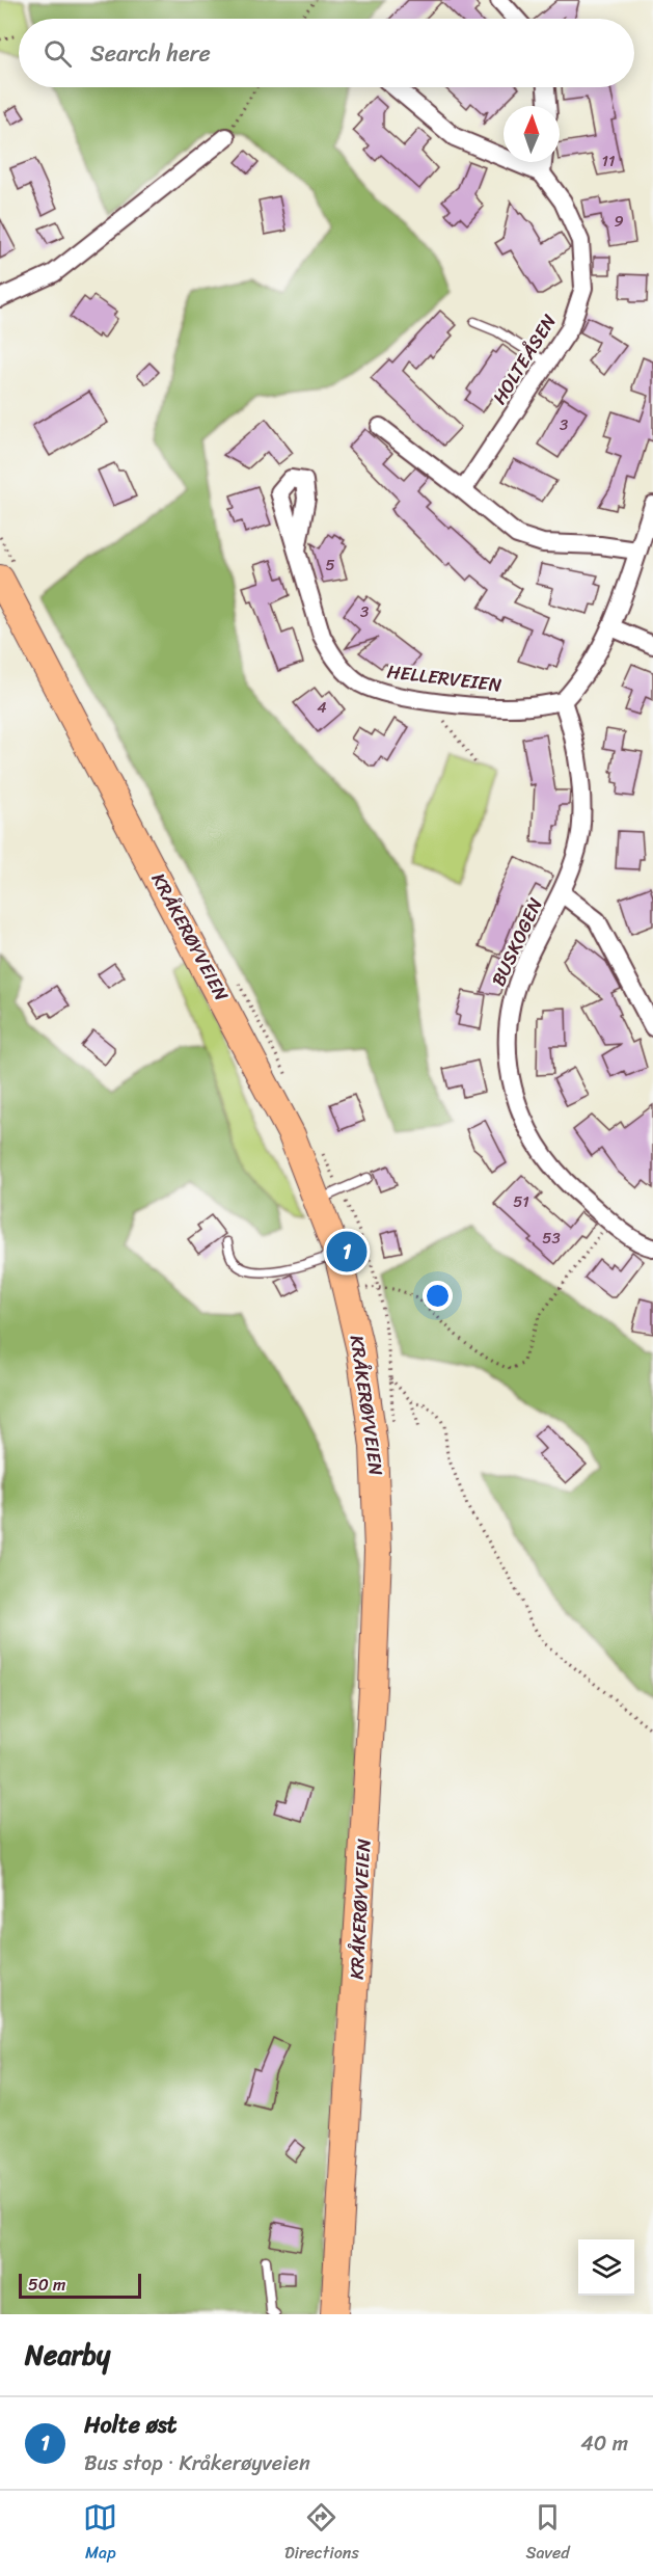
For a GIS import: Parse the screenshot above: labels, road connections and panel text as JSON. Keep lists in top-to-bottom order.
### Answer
{
  "streets": {
    "main road": ["KRÅKERØYVEIEN"],
    "street": ["HOLTEÅSEN", "HELLERVEIEN", "BUSKOGEN"]
  },
  "crossings": [
    ["HELLERVEIEN", "BUSKOGEN"]
  ],
  "house_numbers": [
    "11",
    "9",
    "3",
    "5",
    "3",
    "4",
    "51",
    "53"
  ],
  "scale_bar": "50 m",
  "north": "top",
  "page": {
    "search": "Search here",
    "pins": "1",
    "scale": "50 m",
    "heading": "Nearby",
    "list": [
      {
        "mark": "1",
        "name": "Holte øst",
        "note": "Bus stop · Kråkerøyveien",
        "value": "40 m"
      }
    ],
    "nav": ["Map", "Directions", "Saved"]
  }
}
